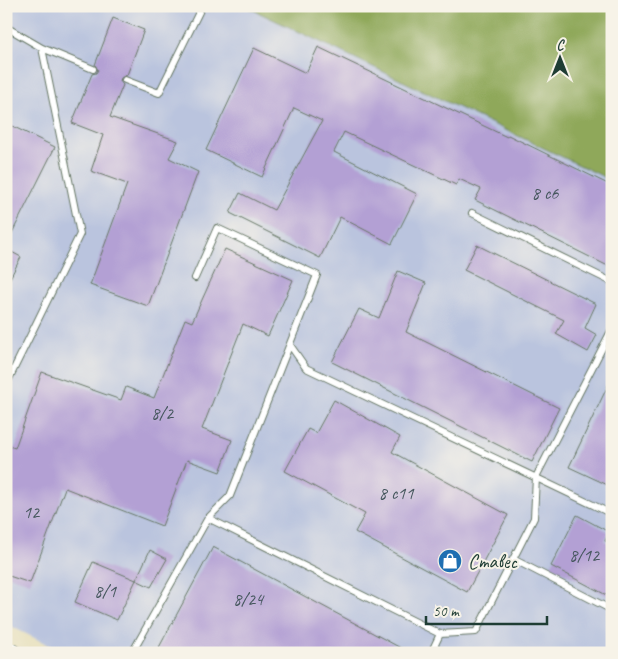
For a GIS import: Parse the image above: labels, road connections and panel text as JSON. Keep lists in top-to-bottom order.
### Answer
{
  "places": {
    "shop": ["Ставес"]
  },
  "house_numbers": [
    "8 с6",
    "8/2",
    "8 с11",
    "12",
    "8/12",
    "8/1",
    "8/24"
  ],
  "scale_bar": "50 m",
  "north": "top"
}
